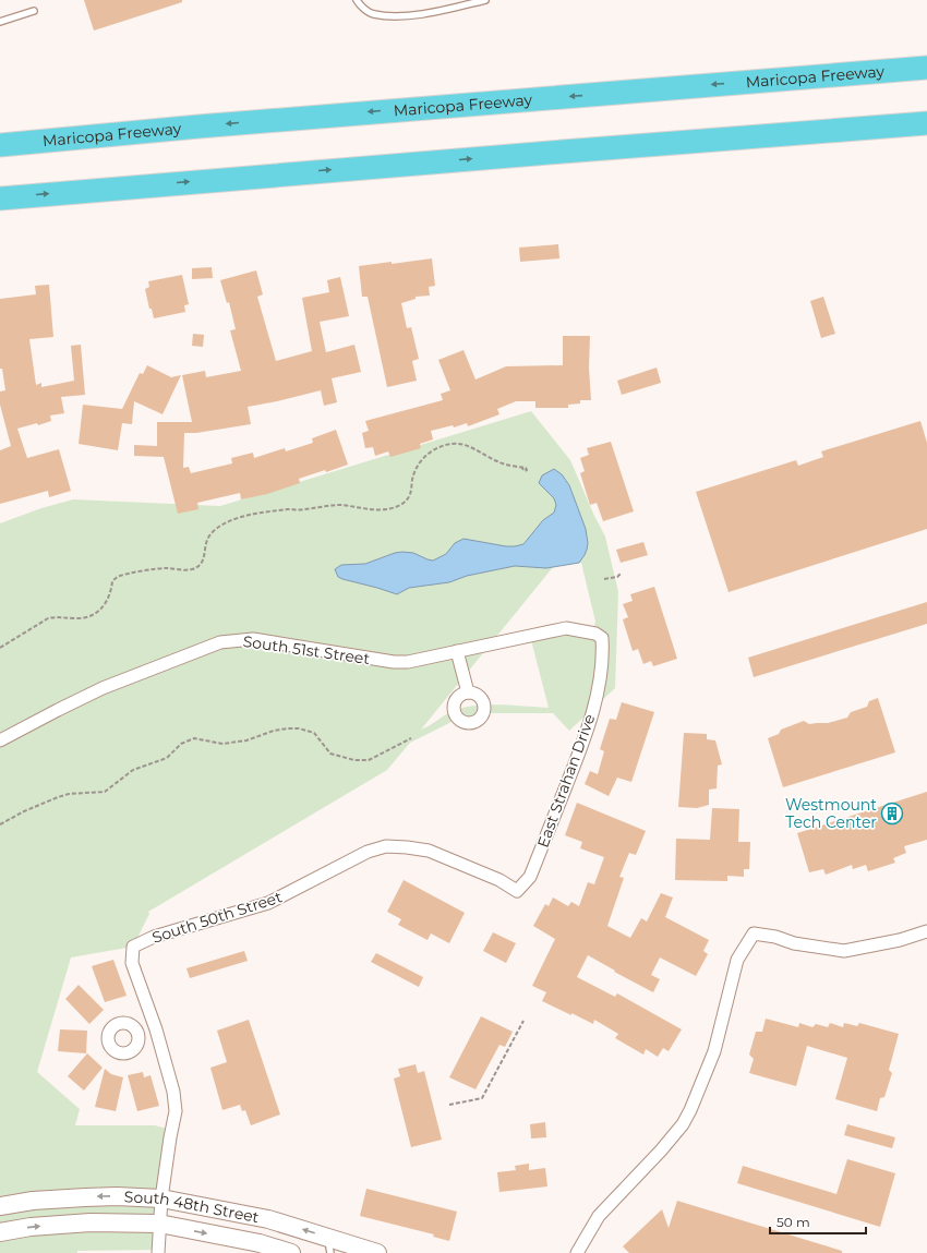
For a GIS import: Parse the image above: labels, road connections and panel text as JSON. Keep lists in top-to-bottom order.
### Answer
{
  "streets": {
    "highway": ["Maricopa Freeway"],
    "main road": ["South 48th Street"],
    "street": ["South 51st Street", "East Strahan Drive", "South 50th Street"]
  },
  "crossings": [
    ["South 51st Street", "East Strahan Drive"],
    ["East Strahan Drive", "South 50th Street"]
  ],
  "places": {
    "building": ["Westmount Tech Center"]
  },
  "scale_bar": "50 m"
}
